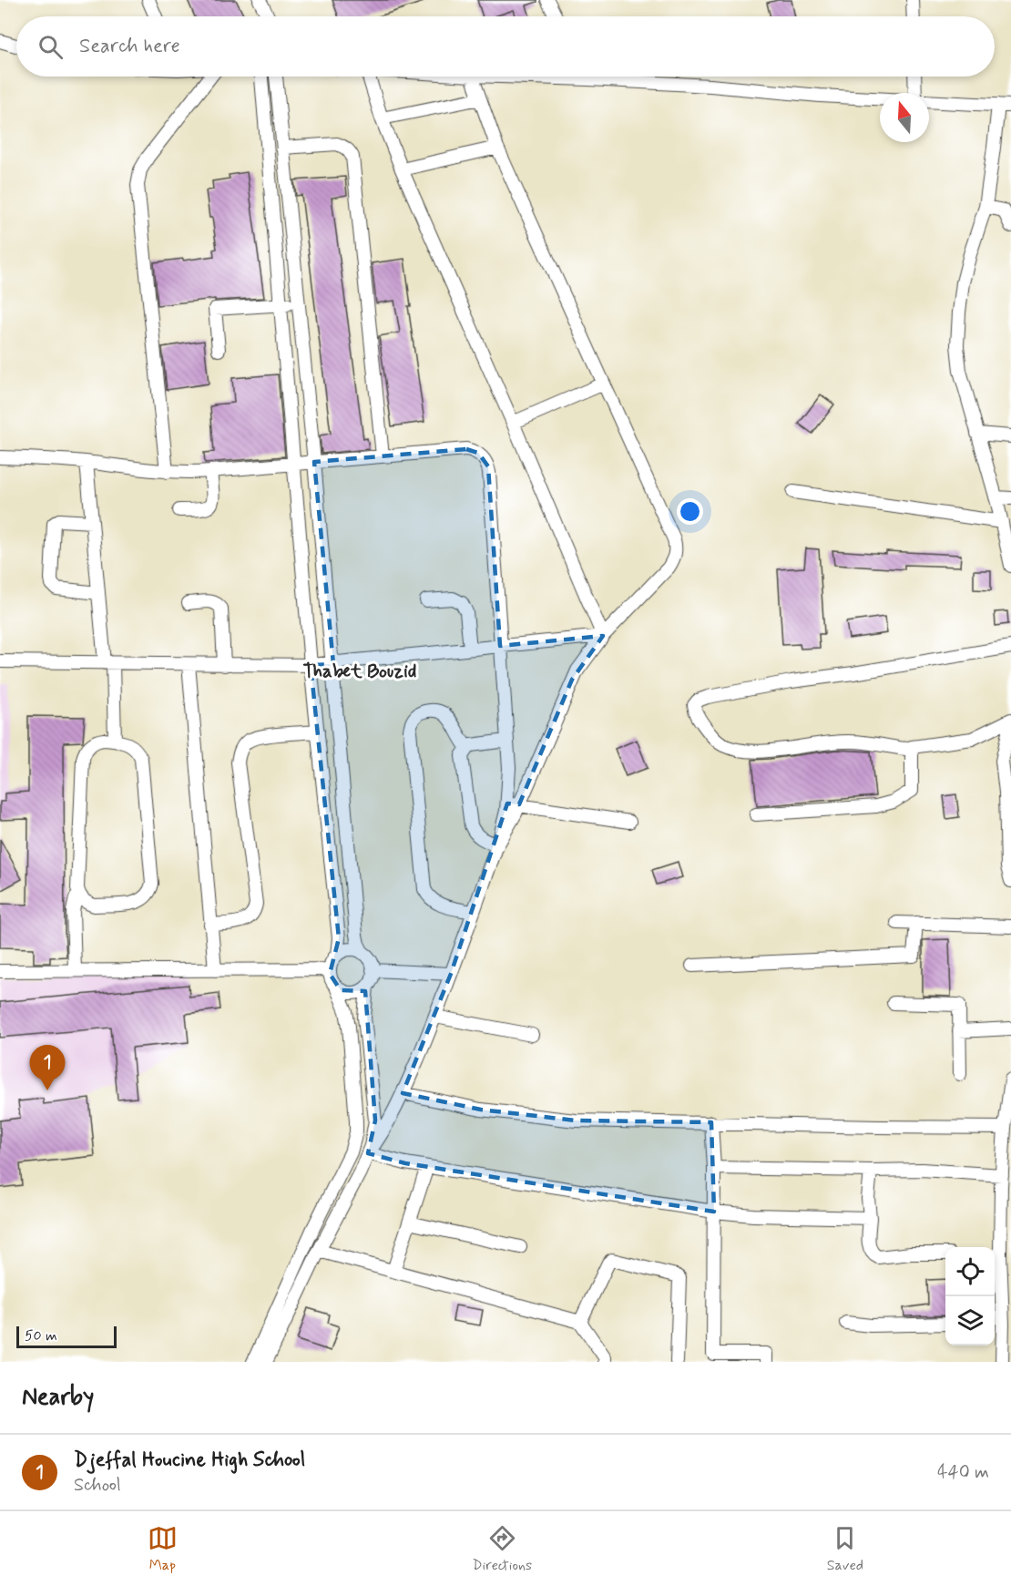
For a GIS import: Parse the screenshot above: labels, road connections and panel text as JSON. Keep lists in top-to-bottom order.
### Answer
{
  "districts": ["Thabet Bouzid"],
  "scale_bar": "50 m",
  "north": "top",
  "page": {
    "search": "Search here",
    "pins": "1",
    "scale": "50 m",
    "heading": "Nearby",
    "list": [
      {
        "mark": "1",
        "name": "Djeffal Houcine High School",
        "note": "School",
        "value": "440 m"
      }
    ],
    "nav": ["Map", "Directions", "Saved"]
  }
}
